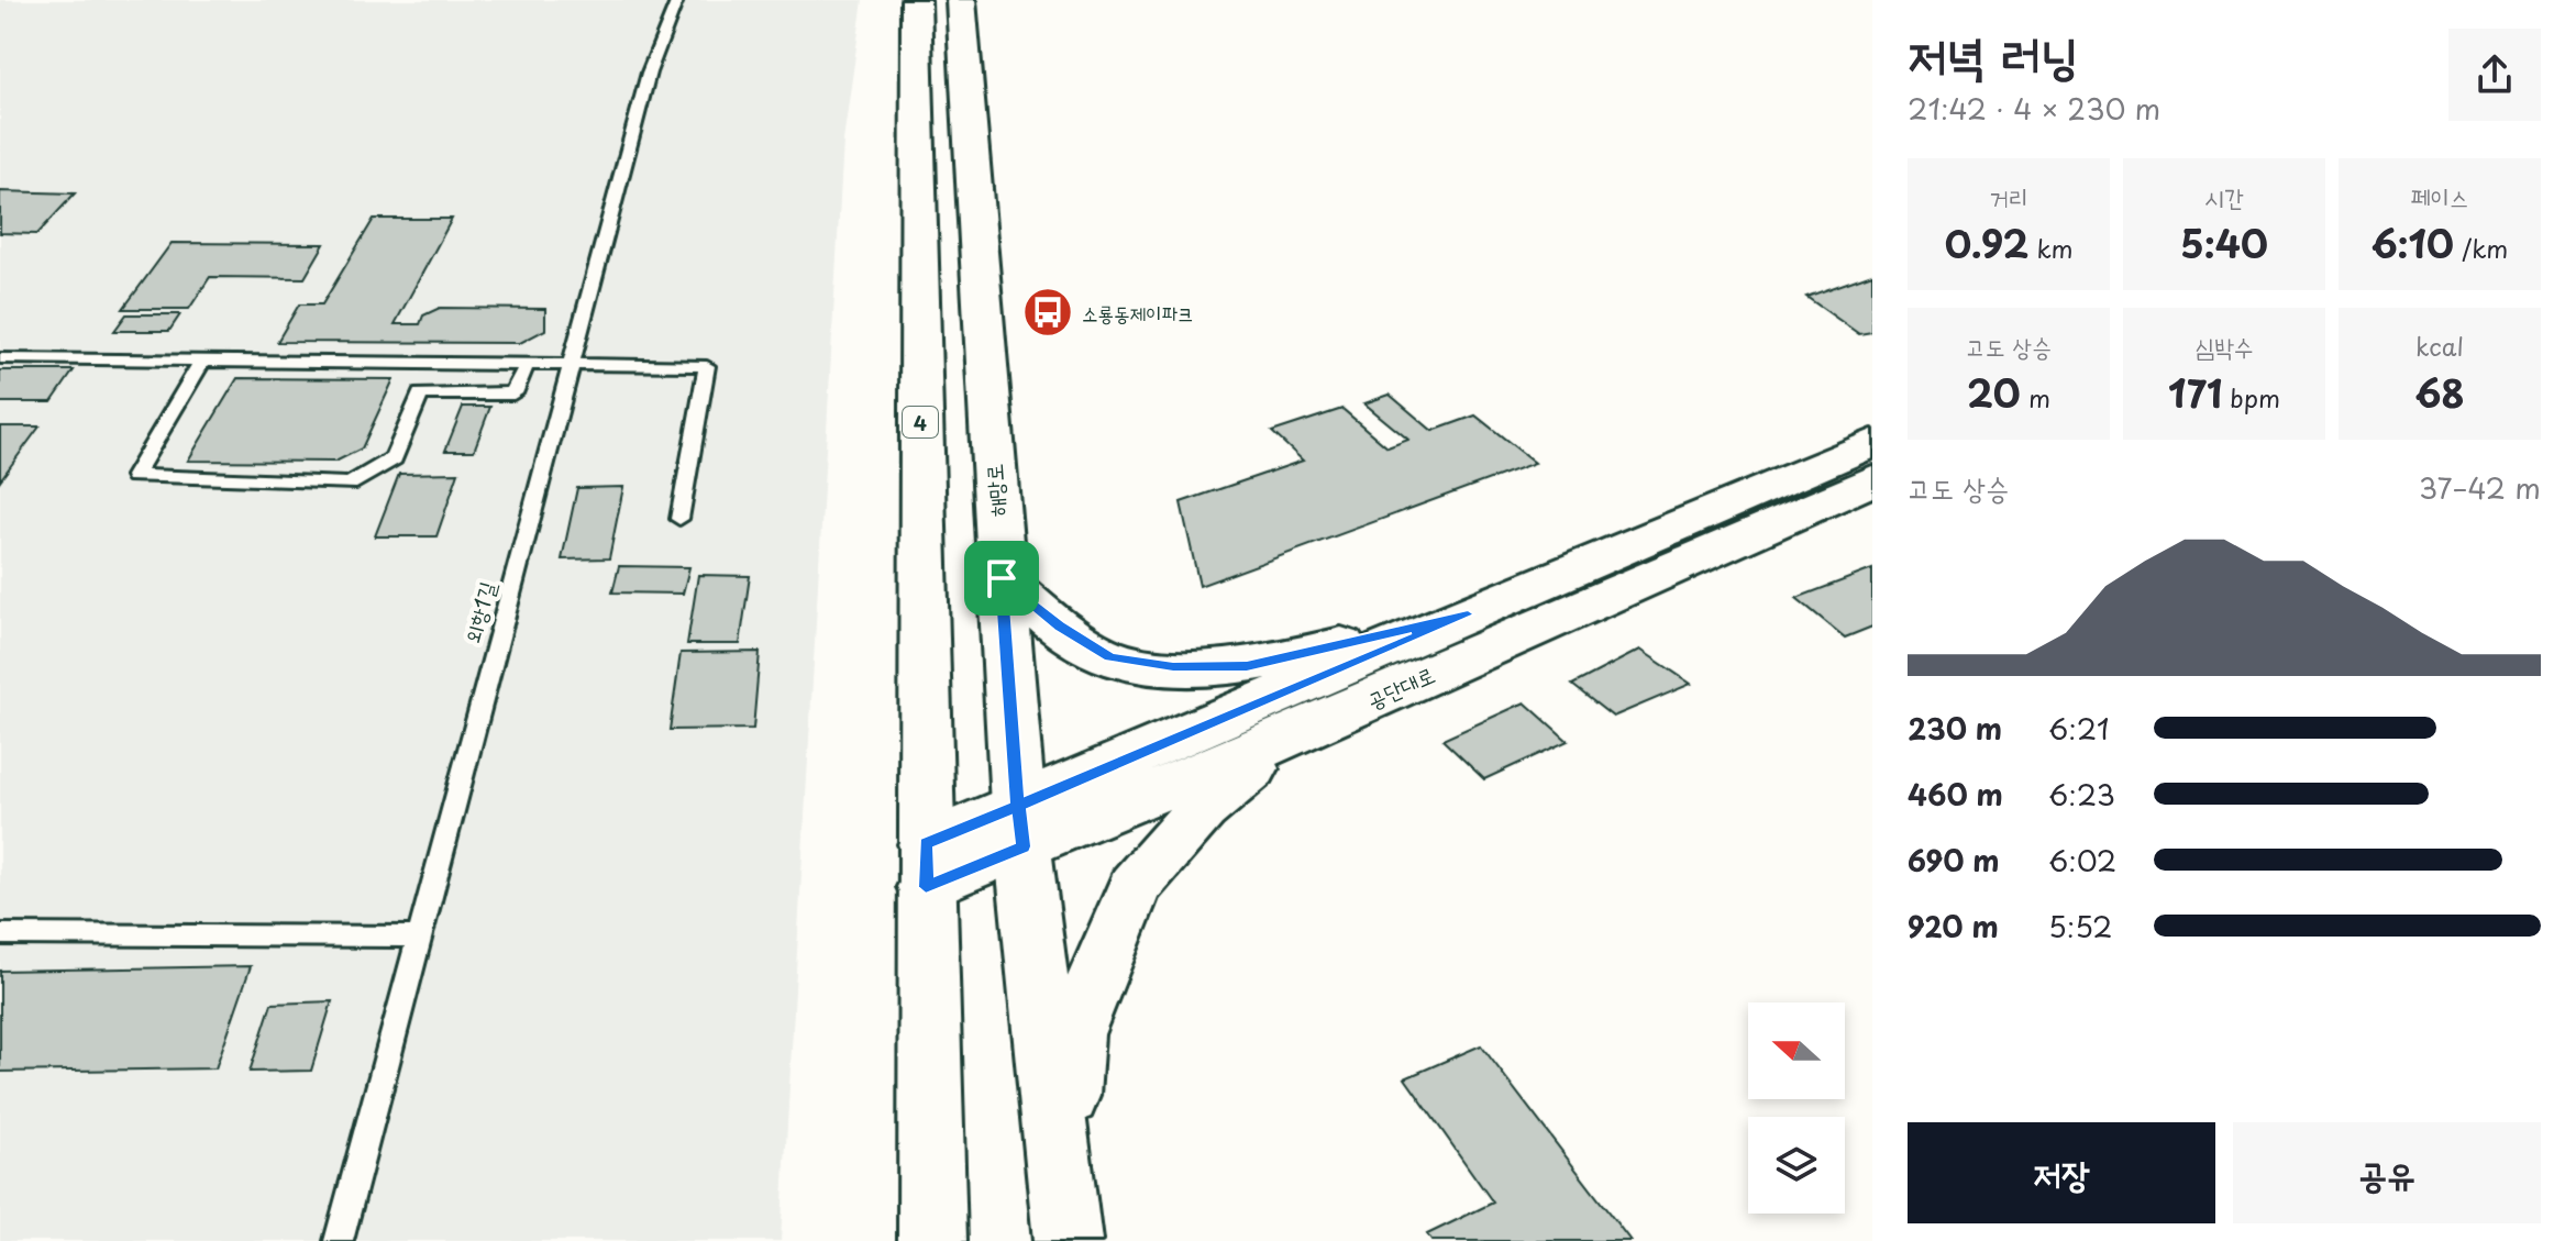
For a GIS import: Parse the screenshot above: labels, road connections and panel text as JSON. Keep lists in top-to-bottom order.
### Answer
{
  "streets": {
    "main road": ["4", "해망로", "공단대로"],
    "lane": ["외항1길"]
  },
  "crossings": [
    ["4", "공단대로"],
    ["해망로", "공단대로"]
  ],
  "places": {
    "bus stop": ["소룡동제이파크"]
  },
  "north": "left",
  "page": {
    "heading": ["저녁 러닝", "21:42 · 4 × 230 m"],
    "stats": [
      ["거리", "0.92 km"],
      ["시간", "5:40"],
      ["페이스", "6:10 /km"],
      ["고도 상승", "20 m"],
      ["심박수", "171 bpm"],
      ["kcal", "68"]
    ],
    "chart": ["고도 상승", "37–42 m"],
    "list": [
      {
        "name": "230 m",
        "note": "6:21"
      },
      {
        "name": "460 m",
        "note": "6:23"
      },
      {
        "name": "690 m",
        "note": "6:02"
      },
      {
        "name": "920 m",
        "note": "5:52"
      }
    ],
    "buttons": ["저장", "공유"]
  }
}
